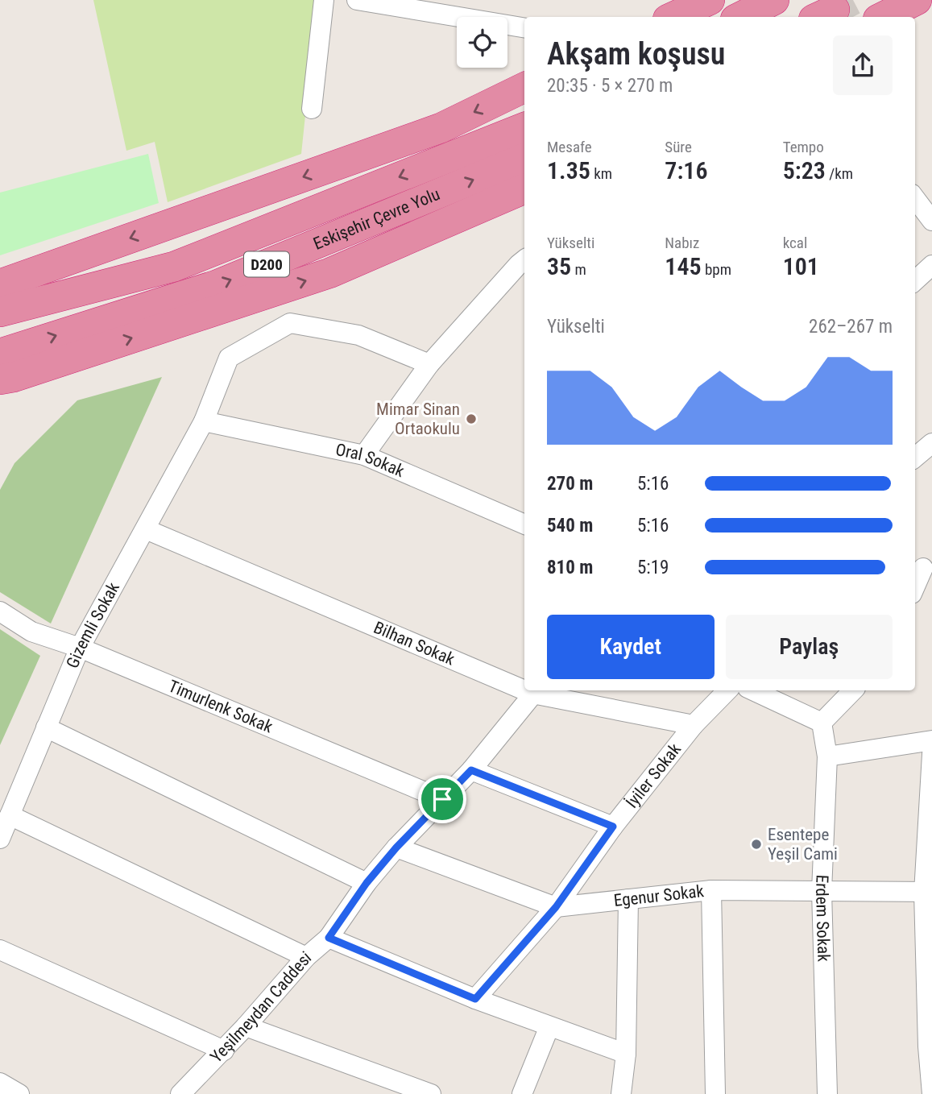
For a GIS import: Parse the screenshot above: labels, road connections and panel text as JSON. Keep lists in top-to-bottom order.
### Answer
{
  "streets": {
    "highway": ["Eskişehir Çevre Yolu", "D200"],
    "street": [
      "Oral Sokak",
      "Gizemli Sokak",
      "Bilhan Sokak",
      "Timurlenk Sokak",
      "İyiler Sokak",
      "Egenur Sokak",
      "Erdem Sokak",
      "Yeşilmeydan Caddesi"
    ]
  },
  "crossings": [
    ["Oral Sokak", "Gizemli Sokak"],
    ["Gizemli Sokak", "Bilhan Sokak"],
    ["Gizemli Sokak", "Timurlenk Sokak"],
    ["Bilhan Sokak", "İyiler Sokak"],
    ["Bilhan Sokak", "Yeşilmeydan Caddesi"],
    ["Timurlenk Sokak", "Yeşilmeydan Caddesi"],
    ["İyiler Sokak", "Egenur Sokak"],
    ["Egenur Sokak", "Erdem Sokak"],
    ["Egenur Sokak", "Yeşilmeydan Caddesi"]
  ],
  "places": ["Mimar Sinan Ortaokulu", "Esentepe Yeşil Cami"],
  "page": {
    "heading": ["Akşam koşusu", "20:35 · 5 × 270 m"],
    "stats": [
      ["Mesafe", "1.35 km"],
      ["Süre", "7:16"],
      ["Tempo", "5:23 /km"],
      ["Yükselti", "35 m"],
      ["Nabız", "145 bpm"],
      ["kcal", "101"]
    ],
    "chart": ["Yükselti", "262–267 m"],
    "list": [
      {
        "name": "270 m",
        "note": "5:16"
      },
      {
        "name": "540 m",
        "note": "5:16"
      },
      {
        "name": "810 m",
        "note": "5:19"
      }
    ],
    "buttons": ["Kaydet", "Paylaş"]
  }
}
